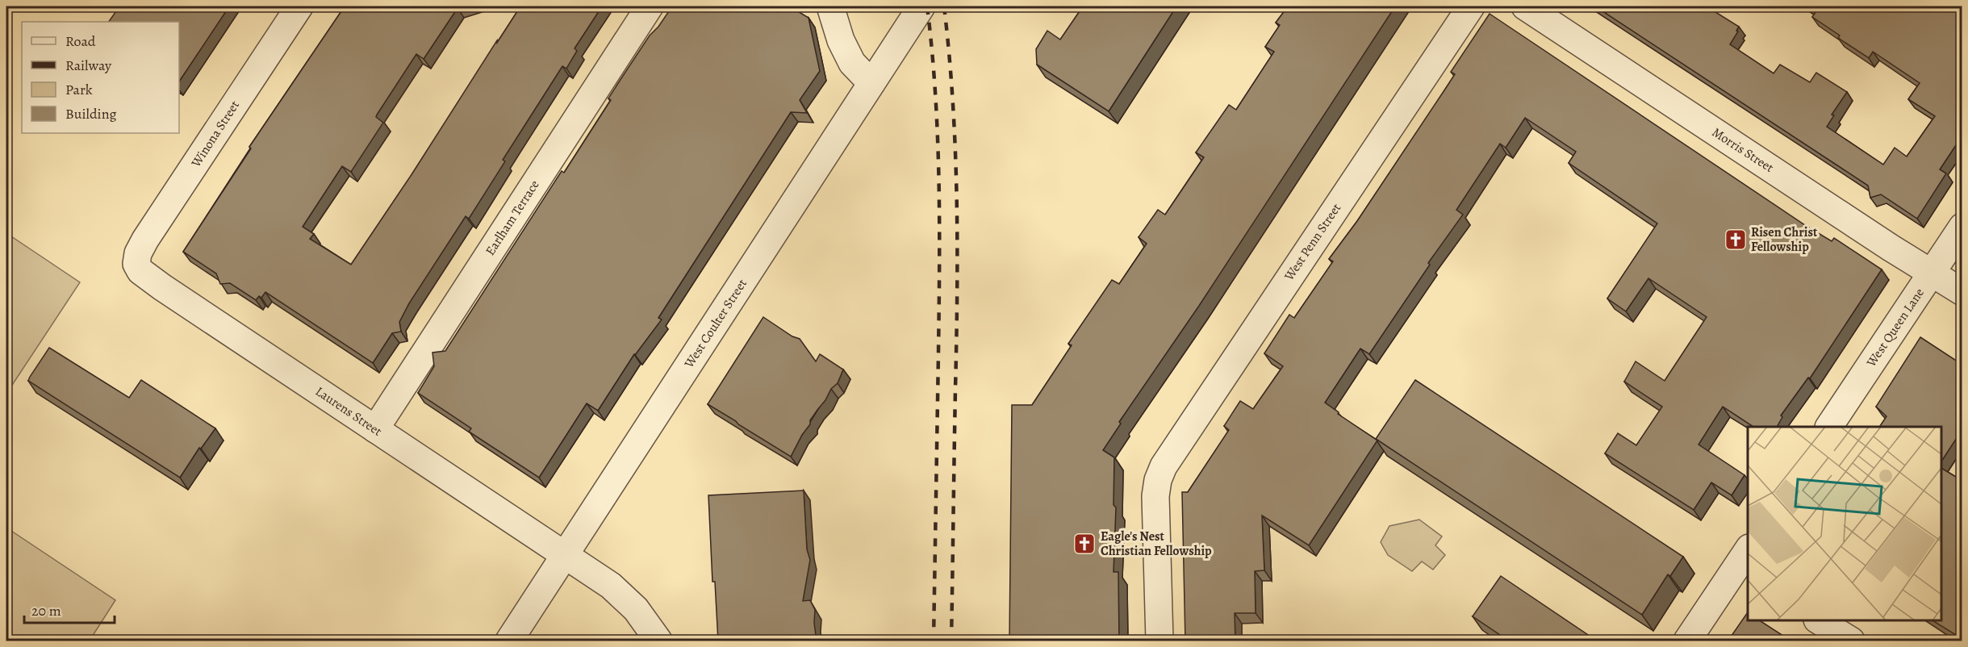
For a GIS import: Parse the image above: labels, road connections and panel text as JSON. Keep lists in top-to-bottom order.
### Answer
{
  "streets": {
    "street": [
      "Winona Street",
      "Morris Street",
      "Earlham Terrace",
      "West Penn Street",
      "West Coulter Street",
      "West Queen Lane",
      "Laurens Street"
    ]
  },
  "crossings": [
    ["Winona Street", "Laurens Street"],
    ["Morris Street", "West Queen Lane"],
    ["Earlham Terrace", "Laurens Street"],
    ["West Coulter Street", "Laurens Street"]
  ],
  "places": {
    "church": ["Risen Christ Fellowship", "Eagle's Nest Christian Fellowship"]
  },
  "legend": [
    "Road",
    "Railway",
    "Park",
    "Building"
  ],
  "scale_bar": "20 m"
}
